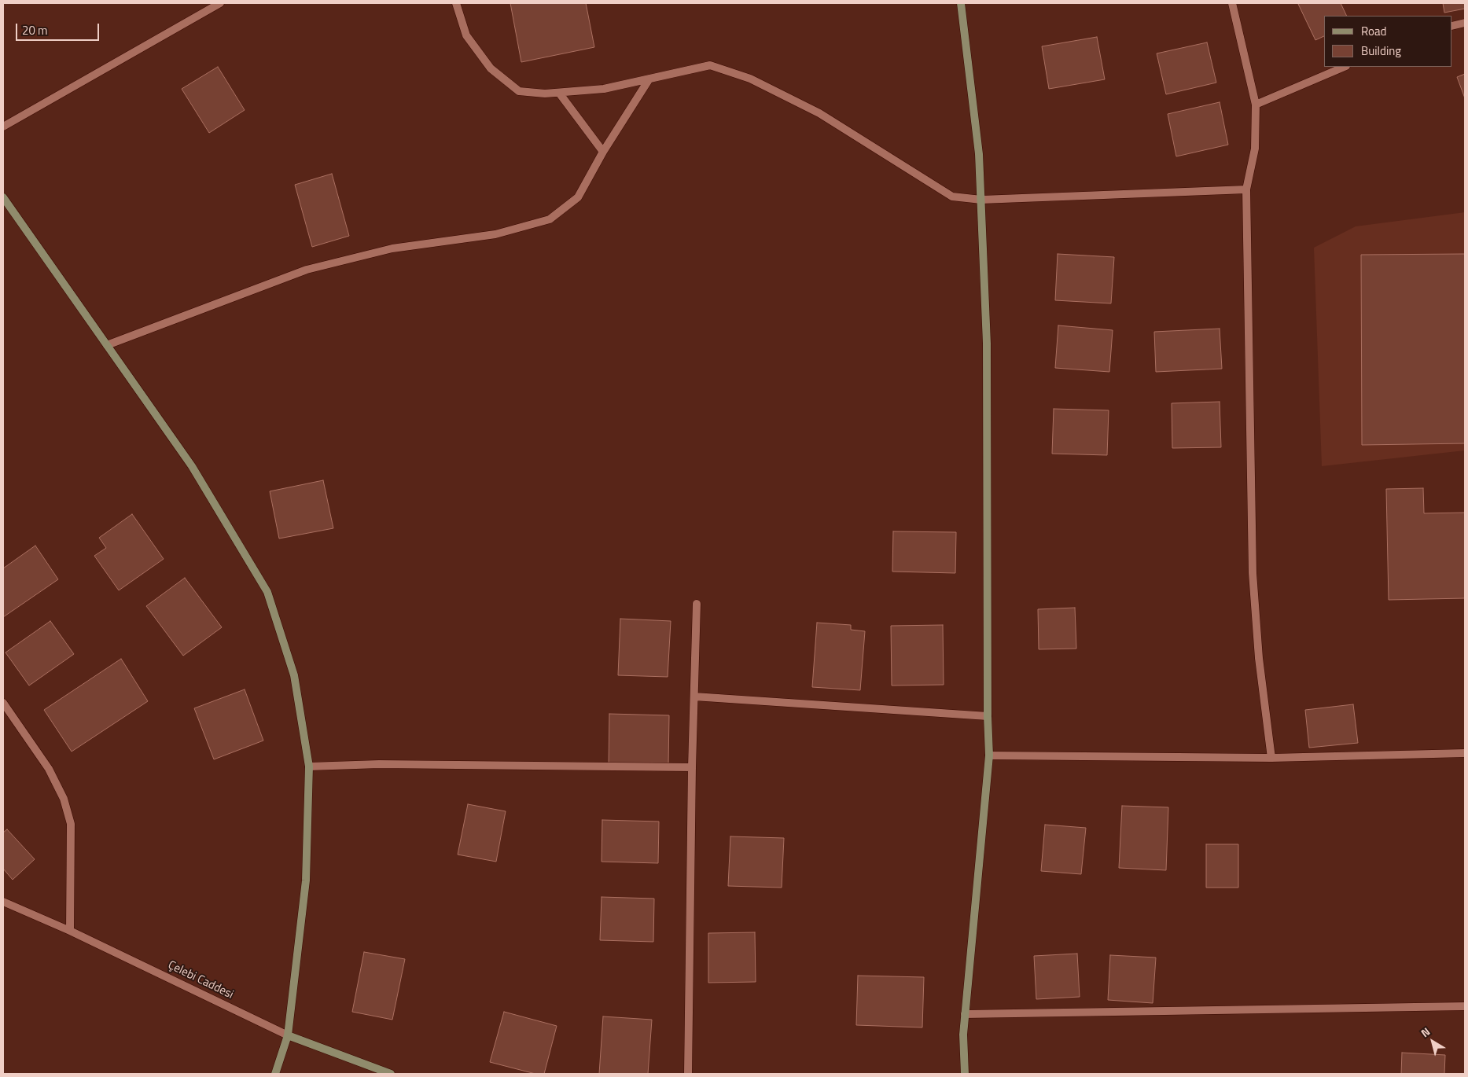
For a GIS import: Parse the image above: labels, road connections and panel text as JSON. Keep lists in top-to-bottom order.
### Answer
{
  "streets": {
    "street": ["Çelebi Caddesi"]
  },
  "legend": ["Road", "Building"],
  "scale_bar": "20 m",
  "north": "top left"
}
